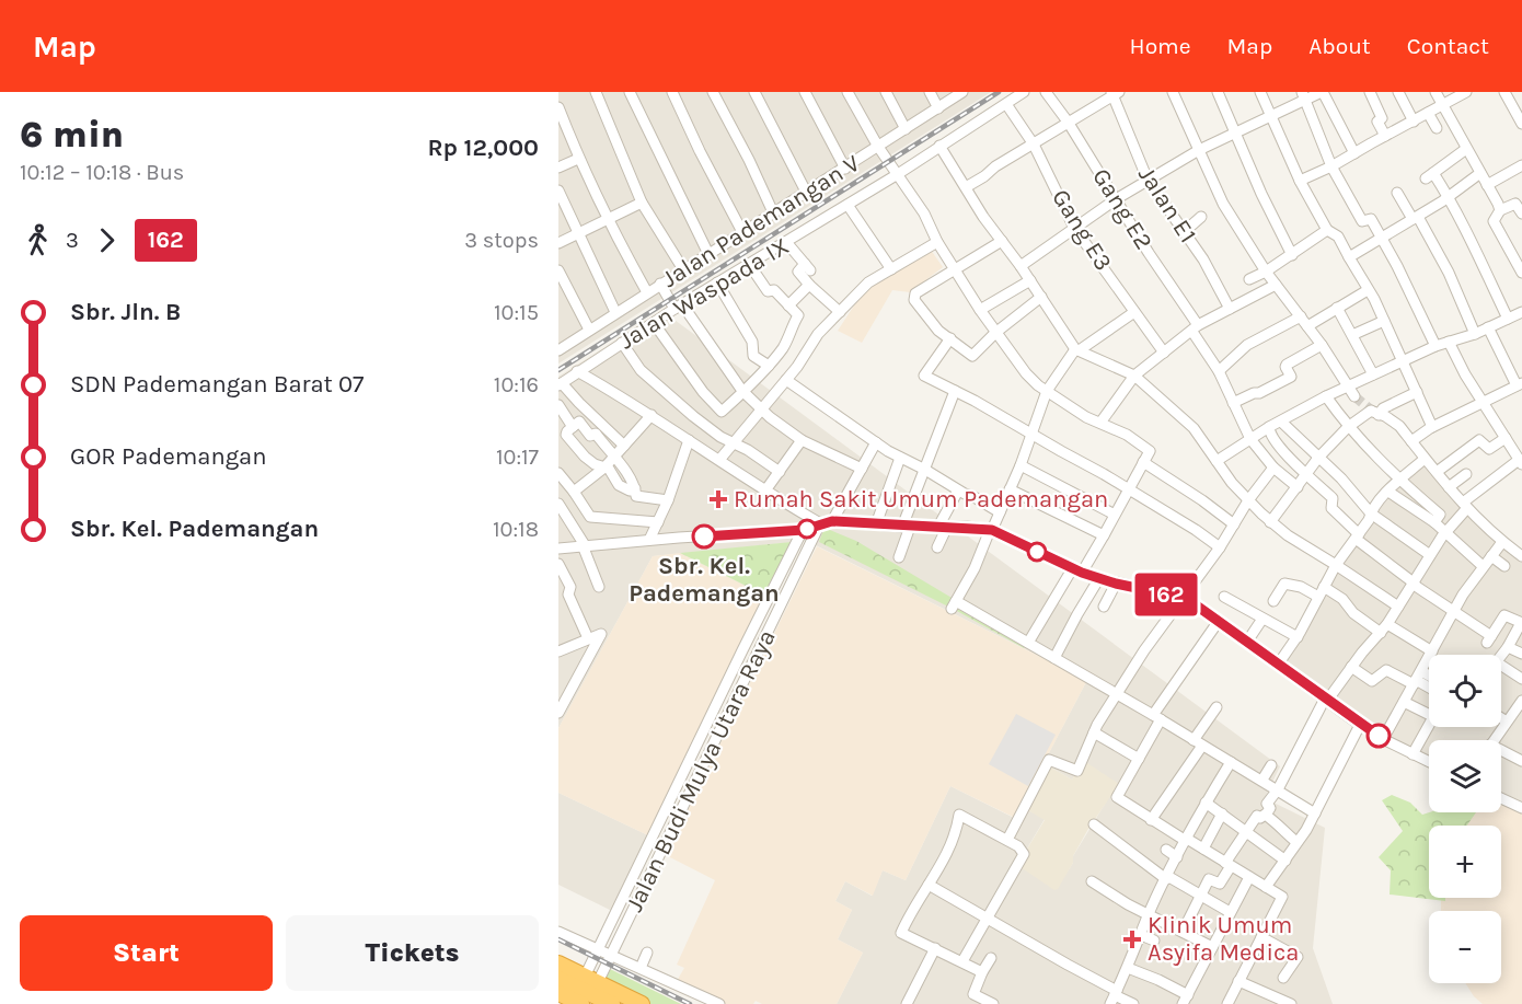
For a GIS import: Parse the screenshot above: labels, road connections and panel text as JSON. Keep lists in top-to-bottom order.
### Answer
{
  "streets": {
    "street": [
      "Jalan E1",
      "Gang E2",
      "Jalan Pademangan V",
      "Gang E3",
      "Jalan Waspada IX",
      "Jalan Budi Mulya Utara Raya"
    ]
  },
  "crossings": [
    ["Gang E3", "Jalan Waspada IX"]
  ],
  "places": {
    "health": ["Rumah Sakit Umum Pademangan", "Klinik Umum Asyifa Medica"],
    "other": ["Sbr. Kel. Pademangan"]
  },
  "lines": ["bus line 162"],
  "page": {
    "header": "Map",
    "nav": [
      "Home",
      "Map",
      "About",
      "Contact"
    ],
    "heading": ["6 min", "10:12 – 10:18 · Bus", "Rp 12,000"],
    "on_map": "162",
    "legs": ["3", "162", "3 stops"],
    "list": [
      {
        "name": "Sbr. Jln. B",
        "value": "10:15"
      },
      {
        "name": "SDN Pademangan Barat 07",
        "value": "10:16"
      },
      {
        "name": "GOR Pademangan",
        "value": "10:17"
      },
      {
        "name": "Sbr. Kel. Pademangan",
        "value": "10:18"
      }
    ],
    "map_buttons": ["+", "−"],
    "buttons": ["Start", "Tickets"]
  }
}
